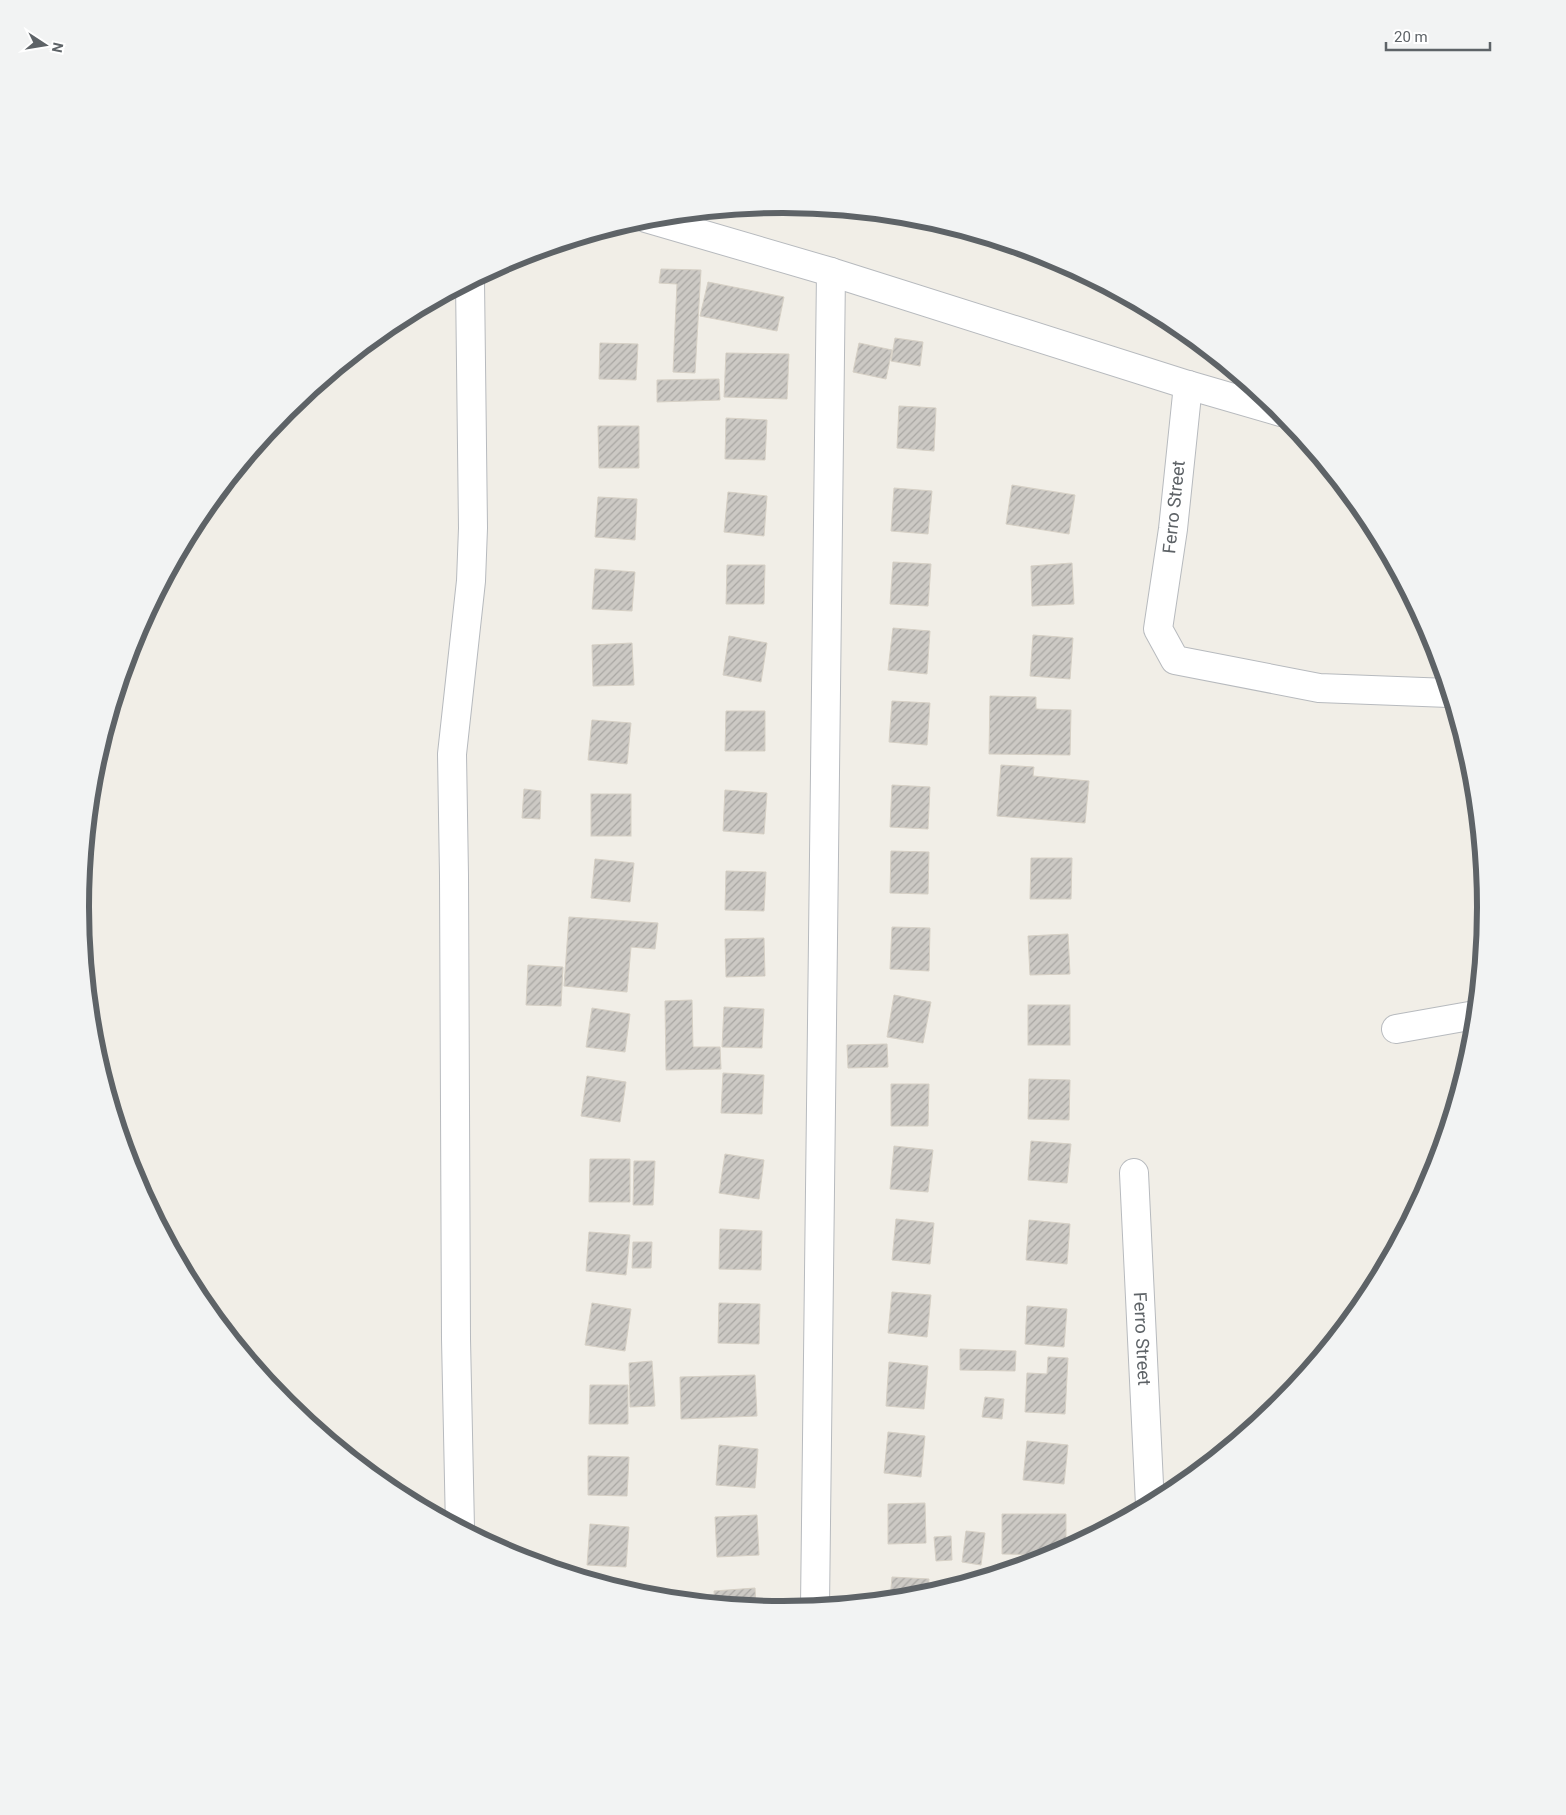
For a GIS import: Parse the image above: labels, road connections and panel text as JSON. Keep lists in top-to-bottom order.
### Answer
{
  "streets": {
    "street": ["Ferro Street"]
  },
  "scale_bar": "20 m",
  "north": "right"
}
